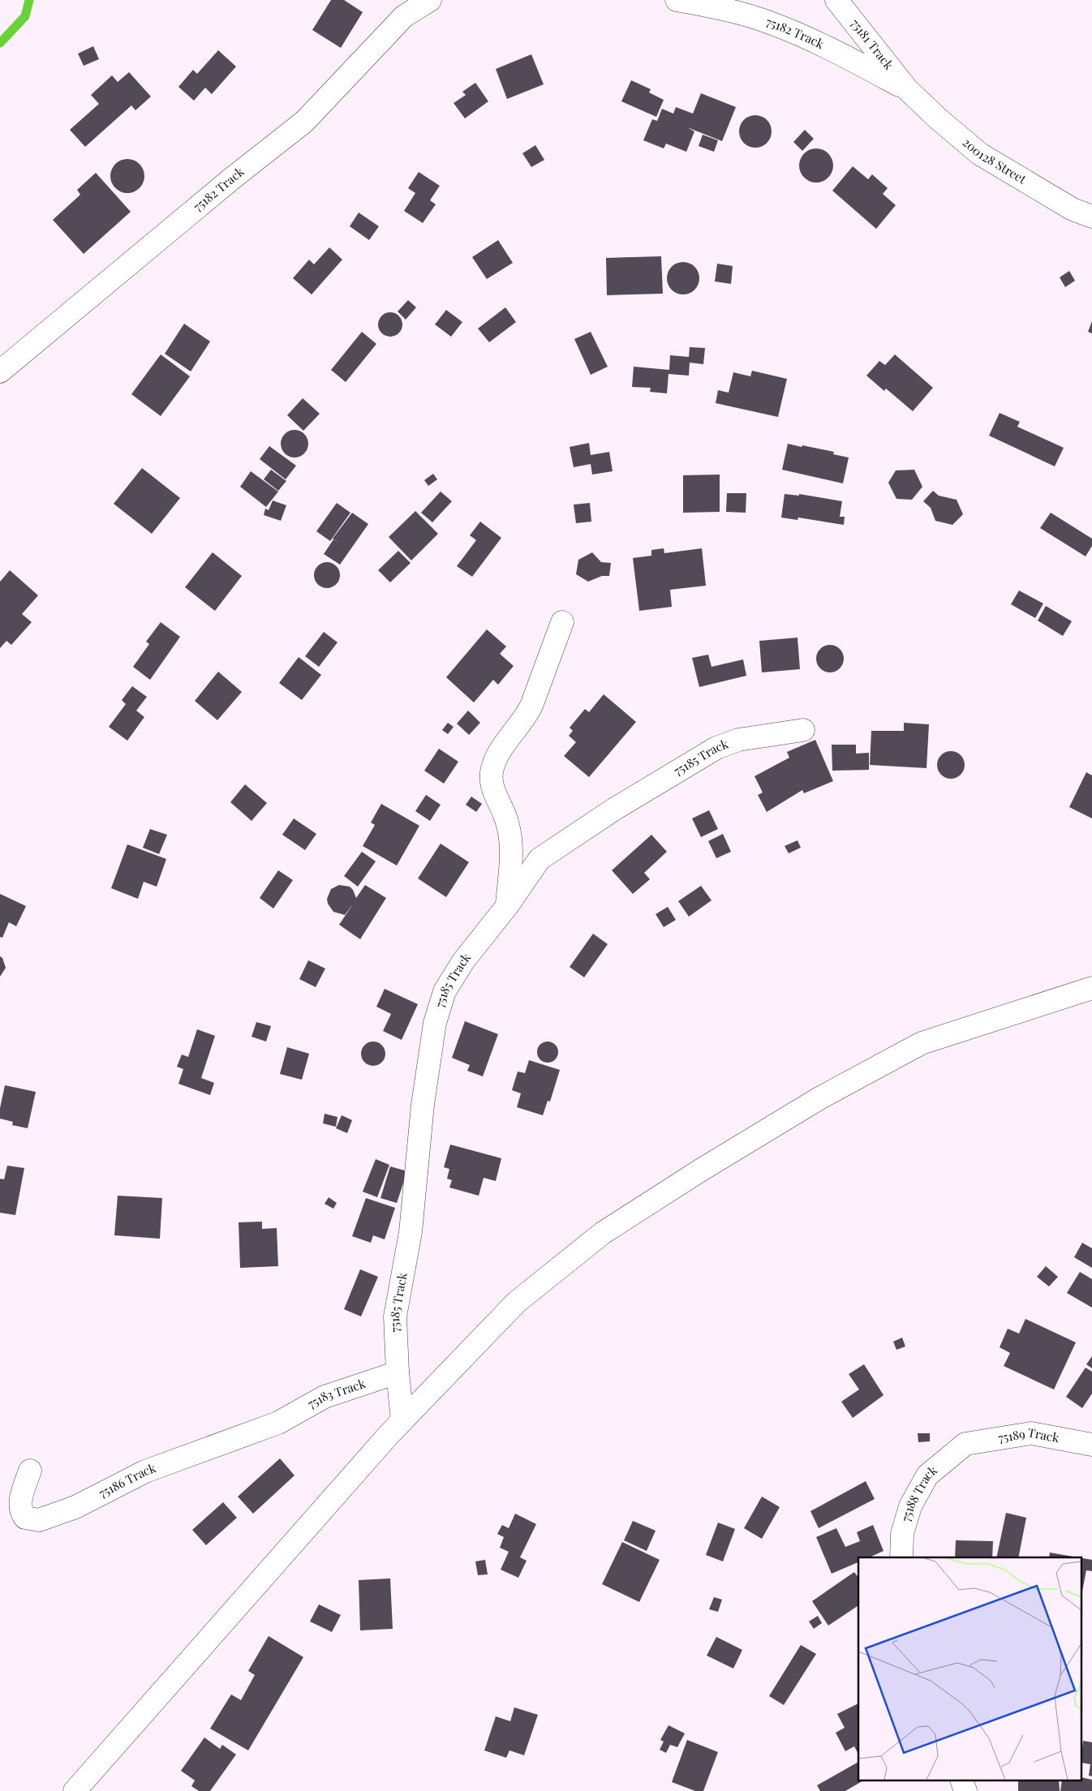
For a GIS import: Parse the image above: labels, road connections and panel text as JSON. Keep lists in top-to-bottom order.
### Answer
{
  "streets": {
    "street": [
      "75182 Track",
      "75181 Track",
      "200128 Street",
      "75185 Track",
      "75183 Track",
      "75189 Track",
      "75186 Track",
      "75188 Track"
    ]
  },
  "crossings": [
    ["75182 Track", "75181 Track"],
    ["75182 Track", "200128 Street"],
    ["75181 Track", "200128 Street"],
    ["75185 Track", "75183 Track"],
    ["75183 Track", "75186 Track"],
    ["75189 Track", "75188 Track"]
  ]
}
